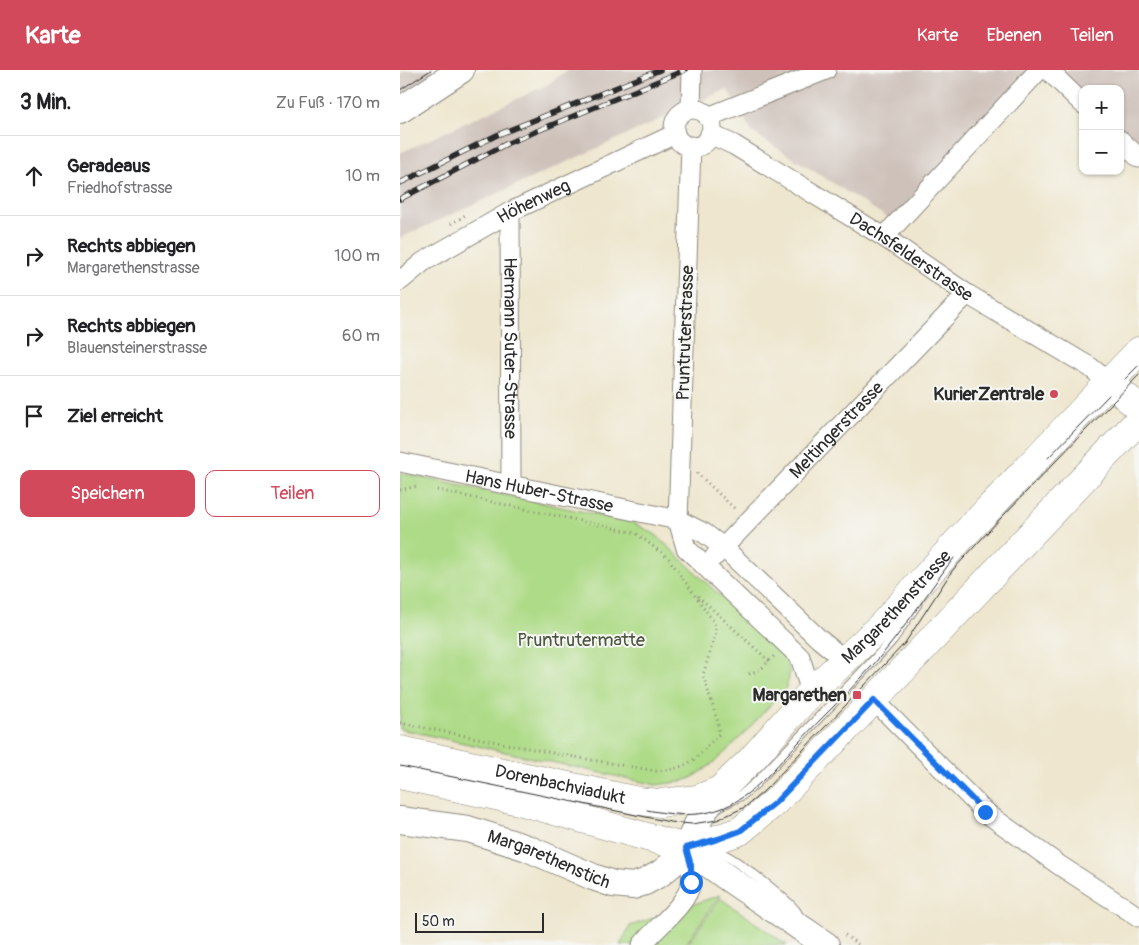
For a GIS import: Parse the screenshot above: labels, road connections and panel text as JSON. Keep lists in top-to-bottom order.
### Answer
{
  "streets": {
    "main road": ["Margarethenstrasse", "Dorenbachviadukt", "Margarethenstich"],
    "street": [
      "Höhenweg",
      "Dachsfelderstrasse",
      "Pruntruterstrasse",
      "Hermann Suter-Strasse",
      "Meltingerstrasse",
      "Hans Huber-Strasse"
    ]
  },
  "crossings": [
    ["Höhenweg", "Dachsfelderstrasse"],
    ["Höhenweg", "Pruntruterstrasse"],
    ["Höhenweg", "Hermann Suter-Strasse"],
    ["Dachsfelderstrasse", "Pruntruterstrasse"],
    ["Dachsfelderstrasse", "Meltingerstrasse"],
    ["Dachsfelderstrasse", "Margarethenstrasse"],
    ["Pruntruterstrasse", "Meltingerstrasse"],
    ["Pruntruterstrasse", "Hans Huber-Strasse"],
    ["Pruntruterstrasse", "Margarethenstrasse"],
    ["Hermann Suter-Strasse", "Hans Huber-Strasse"],
    ["Margarethenstrasse", "Dorenbachviadukt"],
    ["Margarethenstrasse", "Margarethenstich"],
    ["Dorenbachviadukt", "Margarethenstich"]
  ],
  "parks": ["Pruntrutermatte"],
  "places": {
    "other": ["KurierZentrale"],
    "transit": ["Margarethen"]
  },
  "scale_bar": "50 m",
  "page": {
    "header": "Karte",
    "nav": ["Karte", "Ebenen", "Teilen"],
    "heading": ["3 Min.", "Zu Fuß · 170 m"],
    "map_buttons": ["+", "−"],
    "list": [
      ["Geradeaus", "Friedhofstrasse", "10 m"],
      ["Rechts abbiegen", "Margarethenstrasse", "100 m"],
      ["Rechts abbiegen", "Blauensteinerstrasse", "60 m"],
      "Ziel erreicht"
    ],
    "buttons": ["Speichern", "Teilen"],
    "scale": "50 m"
  }
}
